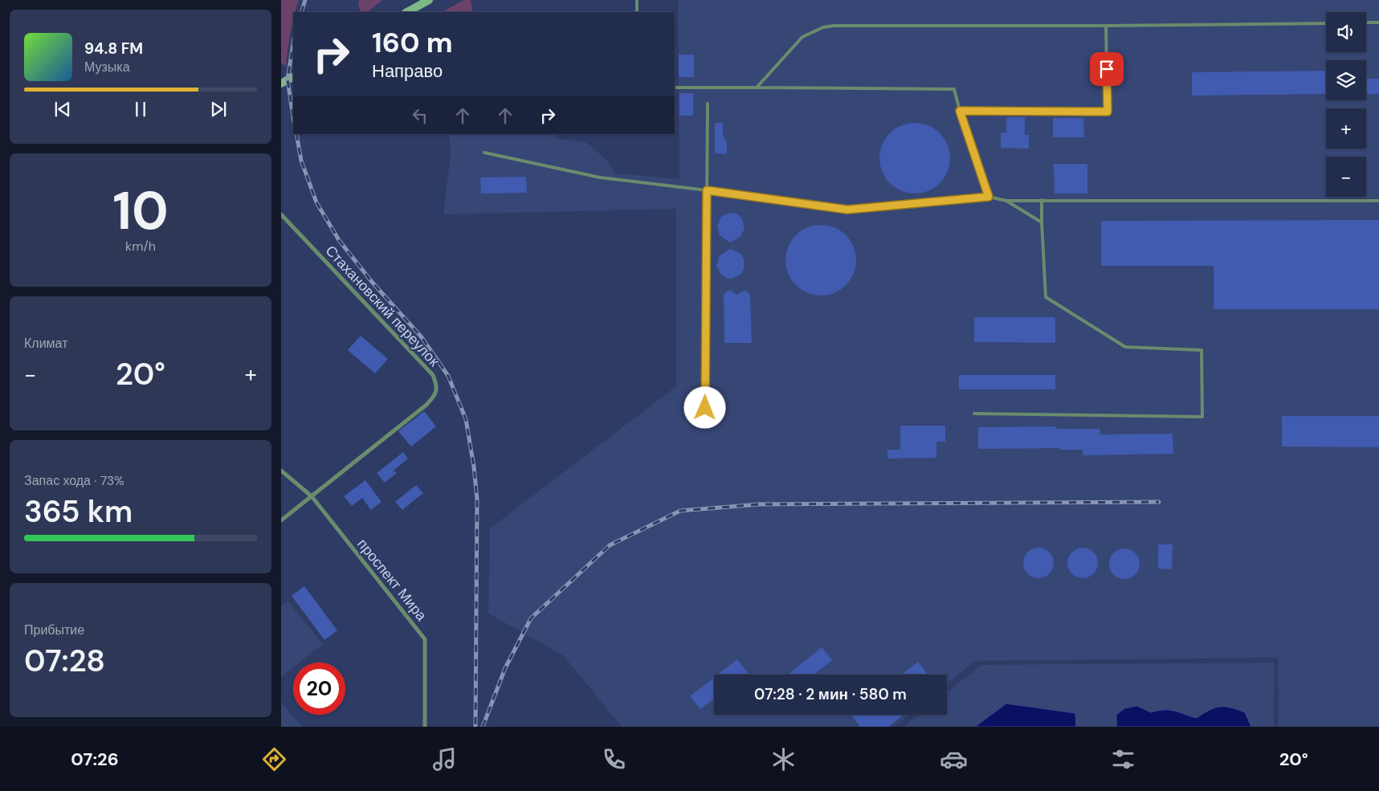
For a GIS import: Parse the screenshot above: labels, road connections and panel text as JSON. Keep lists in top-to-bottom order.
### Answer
{
  "streets": {
    "street": ["Стахановский переулок", "проспект Мира"]
  },
  "crossings": [
    ["Стахановский переулок", "проспект Мира"]
  ],
  "page": {
    "map_buttons": ["+", "−"],
    "turn": ["160 m", "Направо"],
    "song": ["94.8 FM", "Музыка"],
    "tile": [
      ["10", "km/h"],
      "Климат",
      ["Запас хода · 73%", "365 km"],
      ["Прибытие", "07:28"]
    ],
    "heat": ["−", "20°", "+"],
    "limit": "20",
    "trip": "07:28 · 2 мин · 580 m",
    "tabs": ["07:26", "20°"]
  }
}
